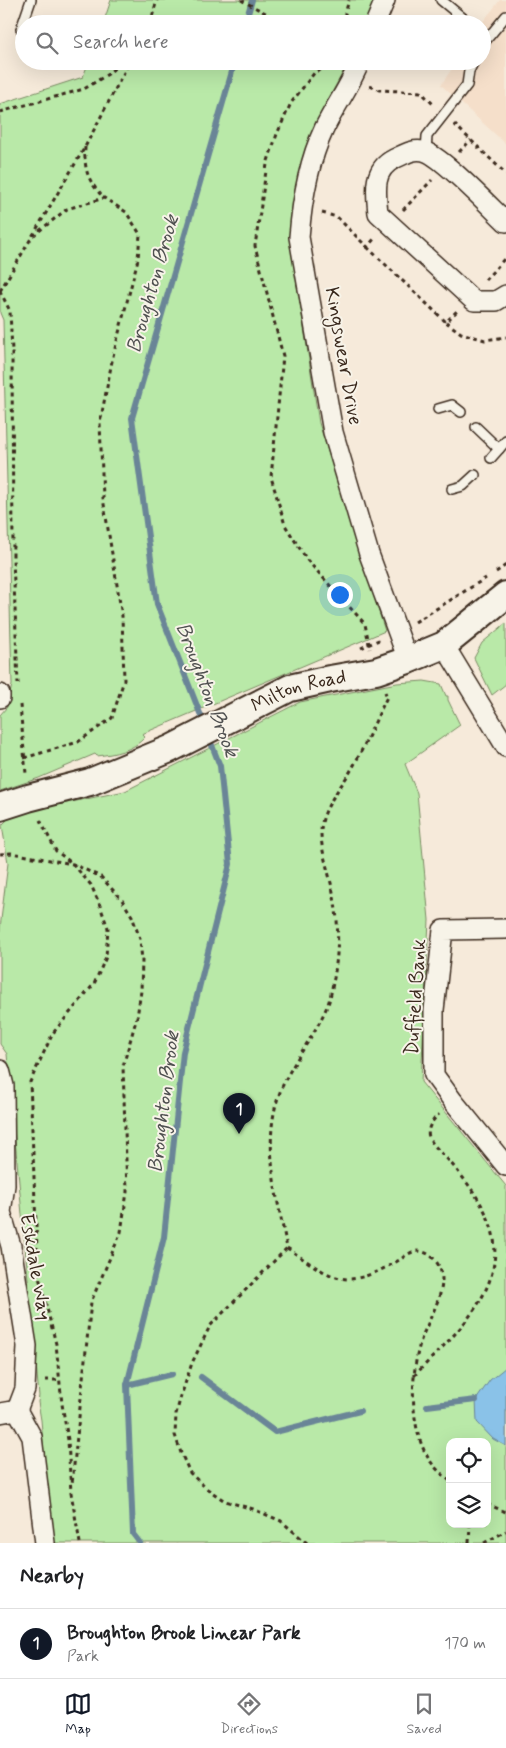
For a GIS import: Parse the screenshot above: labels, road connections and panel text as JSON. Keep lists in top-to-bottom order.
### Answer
{
  "streets": {
    "street": [
      "Kingswear Drive",
      "Milton Road",
      "Duffield Bank",
      "Eskdale Way"
    ]
  },
  "crossings": [
    ["Kingswear Drive", "Milton Road"]
  ],
  "water": ["Broughton Brook"],
  "page": {
    "search": "Search here",
    "pins": "1",
    "heading": "Nearby",
    "list": [
      {
        "mark": "1",
        "name": "Broughton Brook Linear Park",
        "note": "Park",
        "value": "170 m"
      }
    ],
    "nav": ["Map", "Directions", "Saved"]
  }
}
